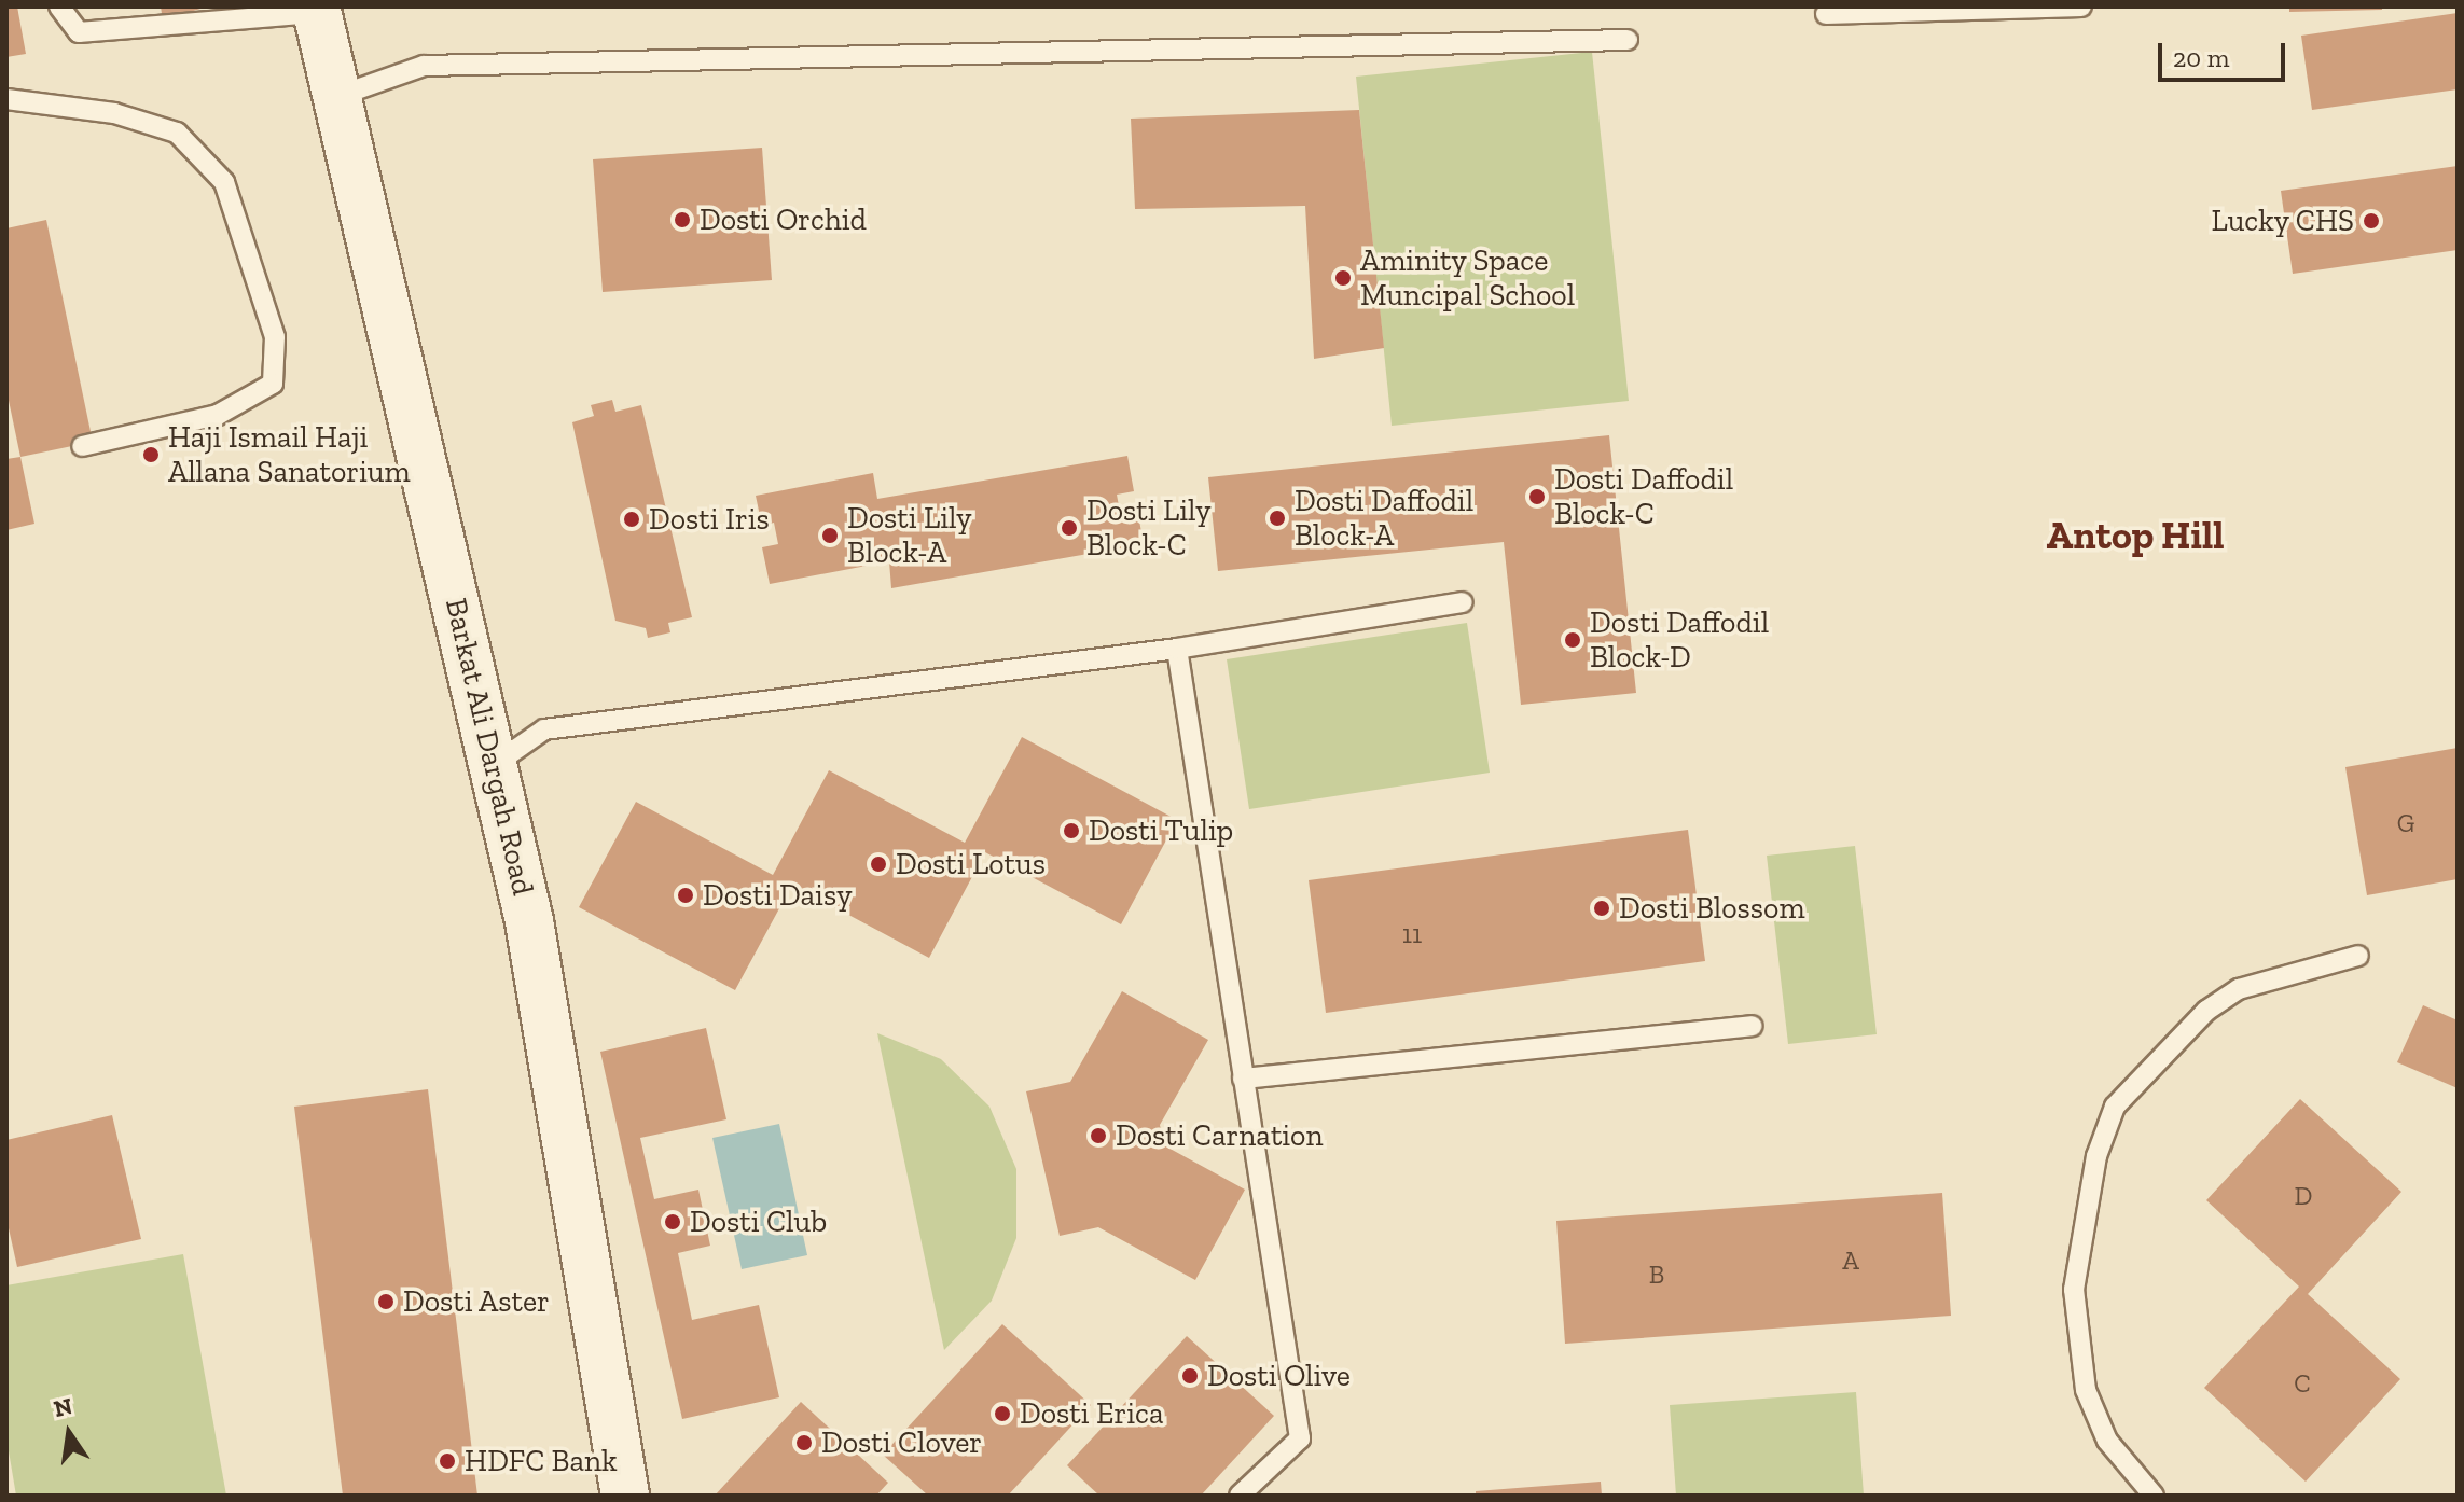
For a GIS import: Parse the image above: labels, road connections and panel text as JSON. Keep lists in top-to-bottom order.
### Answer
{
  "streets": {
    "main road": ["Barkat Ali Dargah Road"]
  },
  "districts": ["Antop Hill"],
  "places": [
    "Dosti Orchid",
    "Lucky CHS",
    "Aminity Space Muncipal School",
    "Haji Ismail Haji Allana Sanatorium",
    "Dosti Daffodil Block-C",
    "Dosti Daffodil Block-A",
    "Dosti Iris",
    "Dosti Lily Block-C",
    "Dosti Lily Block-A",
    "Dosti Daffodil Block-D",
    "Dosti Tulip",
    "Dosti Lotus",
    "Dosti Daisy",
    "Dosti Blossom",
    "Dosti Carnation",
    "Dosti Club",
    "Dosti Aster",
    "Dosti Olive",
    "Dosti Erica",
    "Dosti Clover",
    "HDFC Bank"
  ],
  "house_numbers": [
    "G",
    "11",
    "D",
    "A",
    "B",
    "C"
  ],
  "scale_bar": "20 m",
  "north": "top"
}
